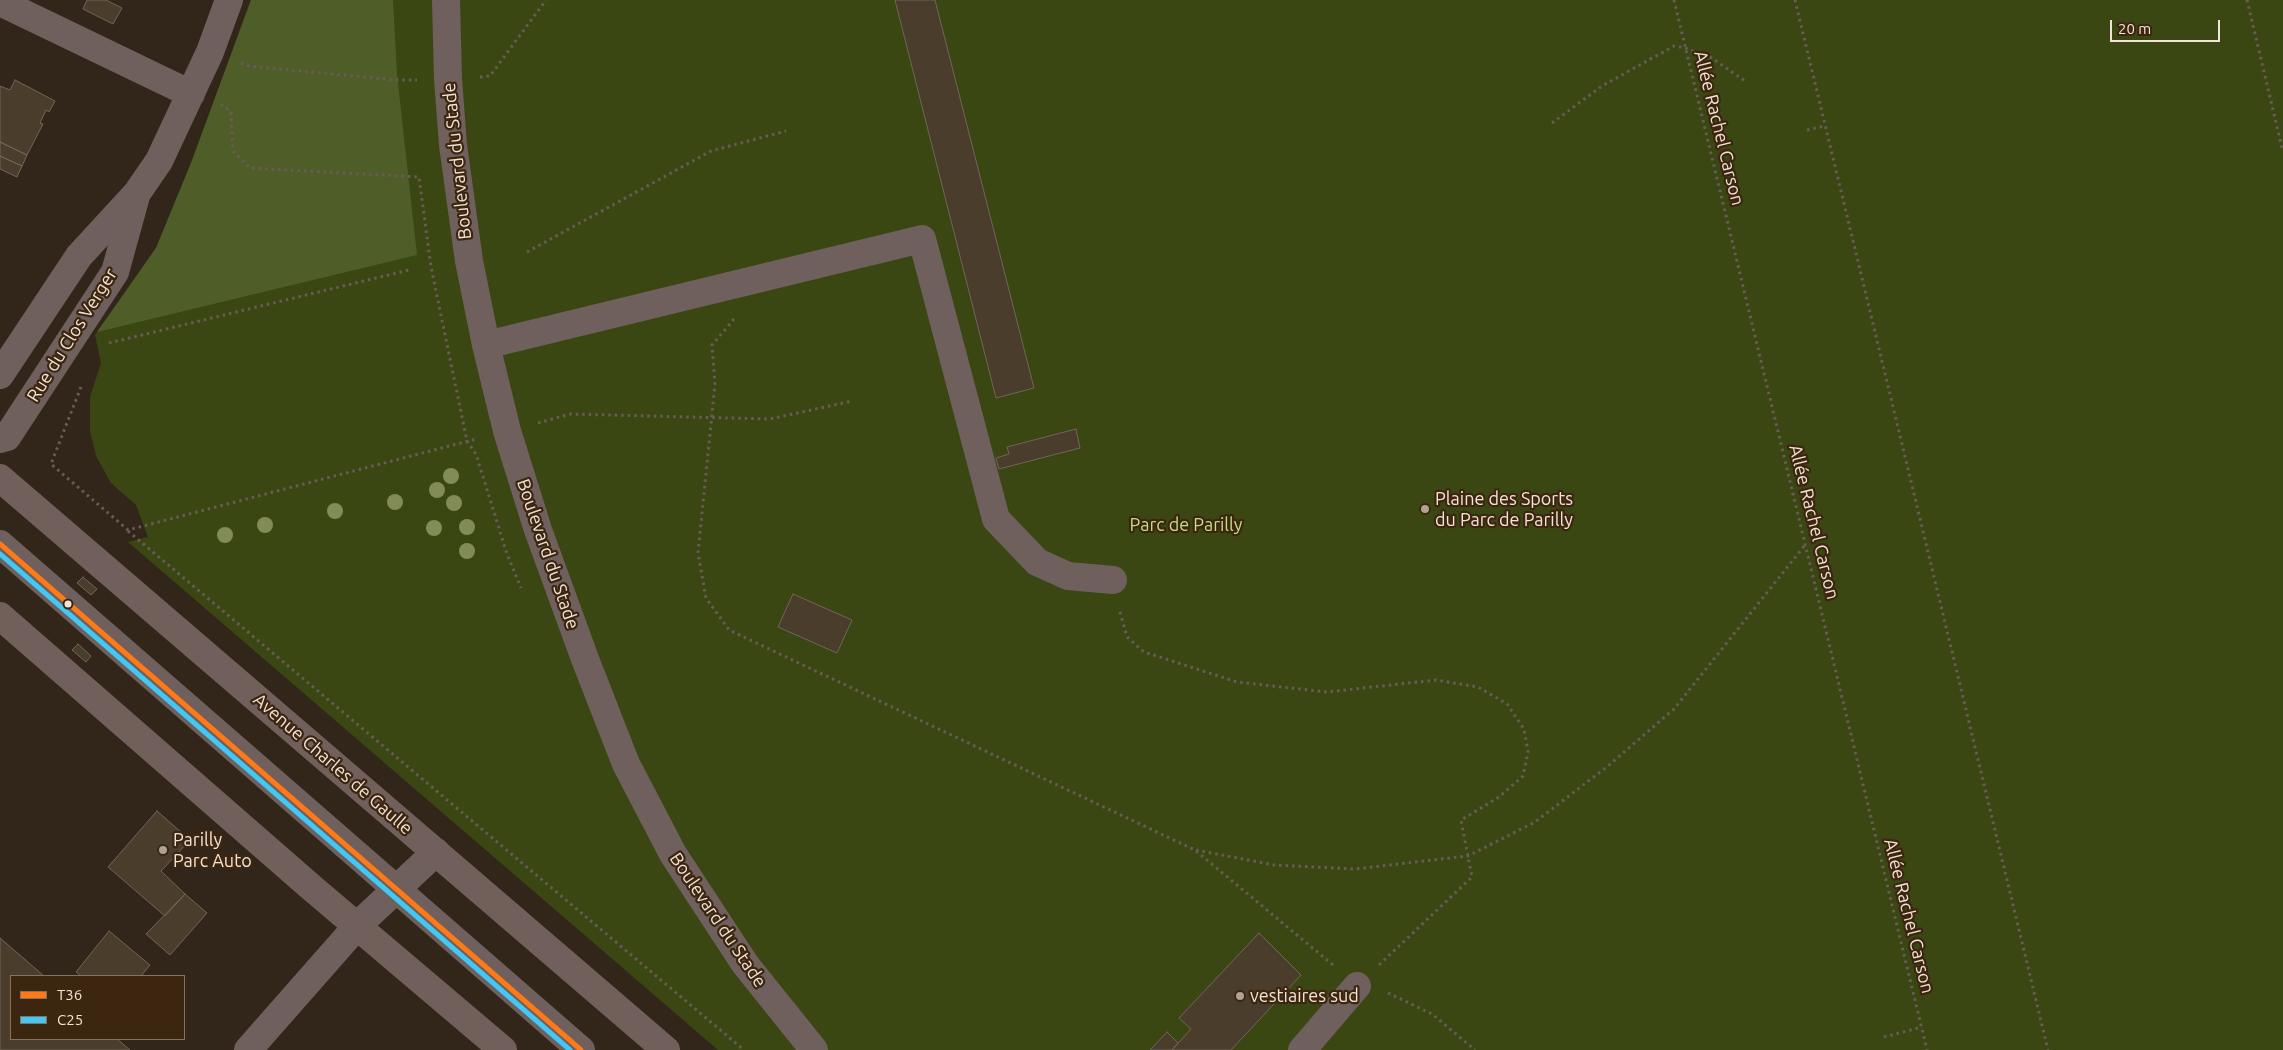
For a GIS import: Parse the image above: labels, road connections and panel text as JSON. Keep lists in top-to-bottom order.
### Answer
{
  "streets": {
    "main road": ["Avenue Charles de Gaulle"],
    "street": ["Boulevard du Stade", "Rue du Clos Verger"],
    "path": ["Allée Rachel Carson"]
  },
  "parks": ["Parc de Parilly"],
  "places": ["Plaine des Sports du Parc de Parilly", "Parilly Parc Auto", "vestiaires sud"],
  "lines": ["transit line T36", "transit line C25"],
  "legend": ["T36", "C25"],
  "scale_bar": "20 m"
}
